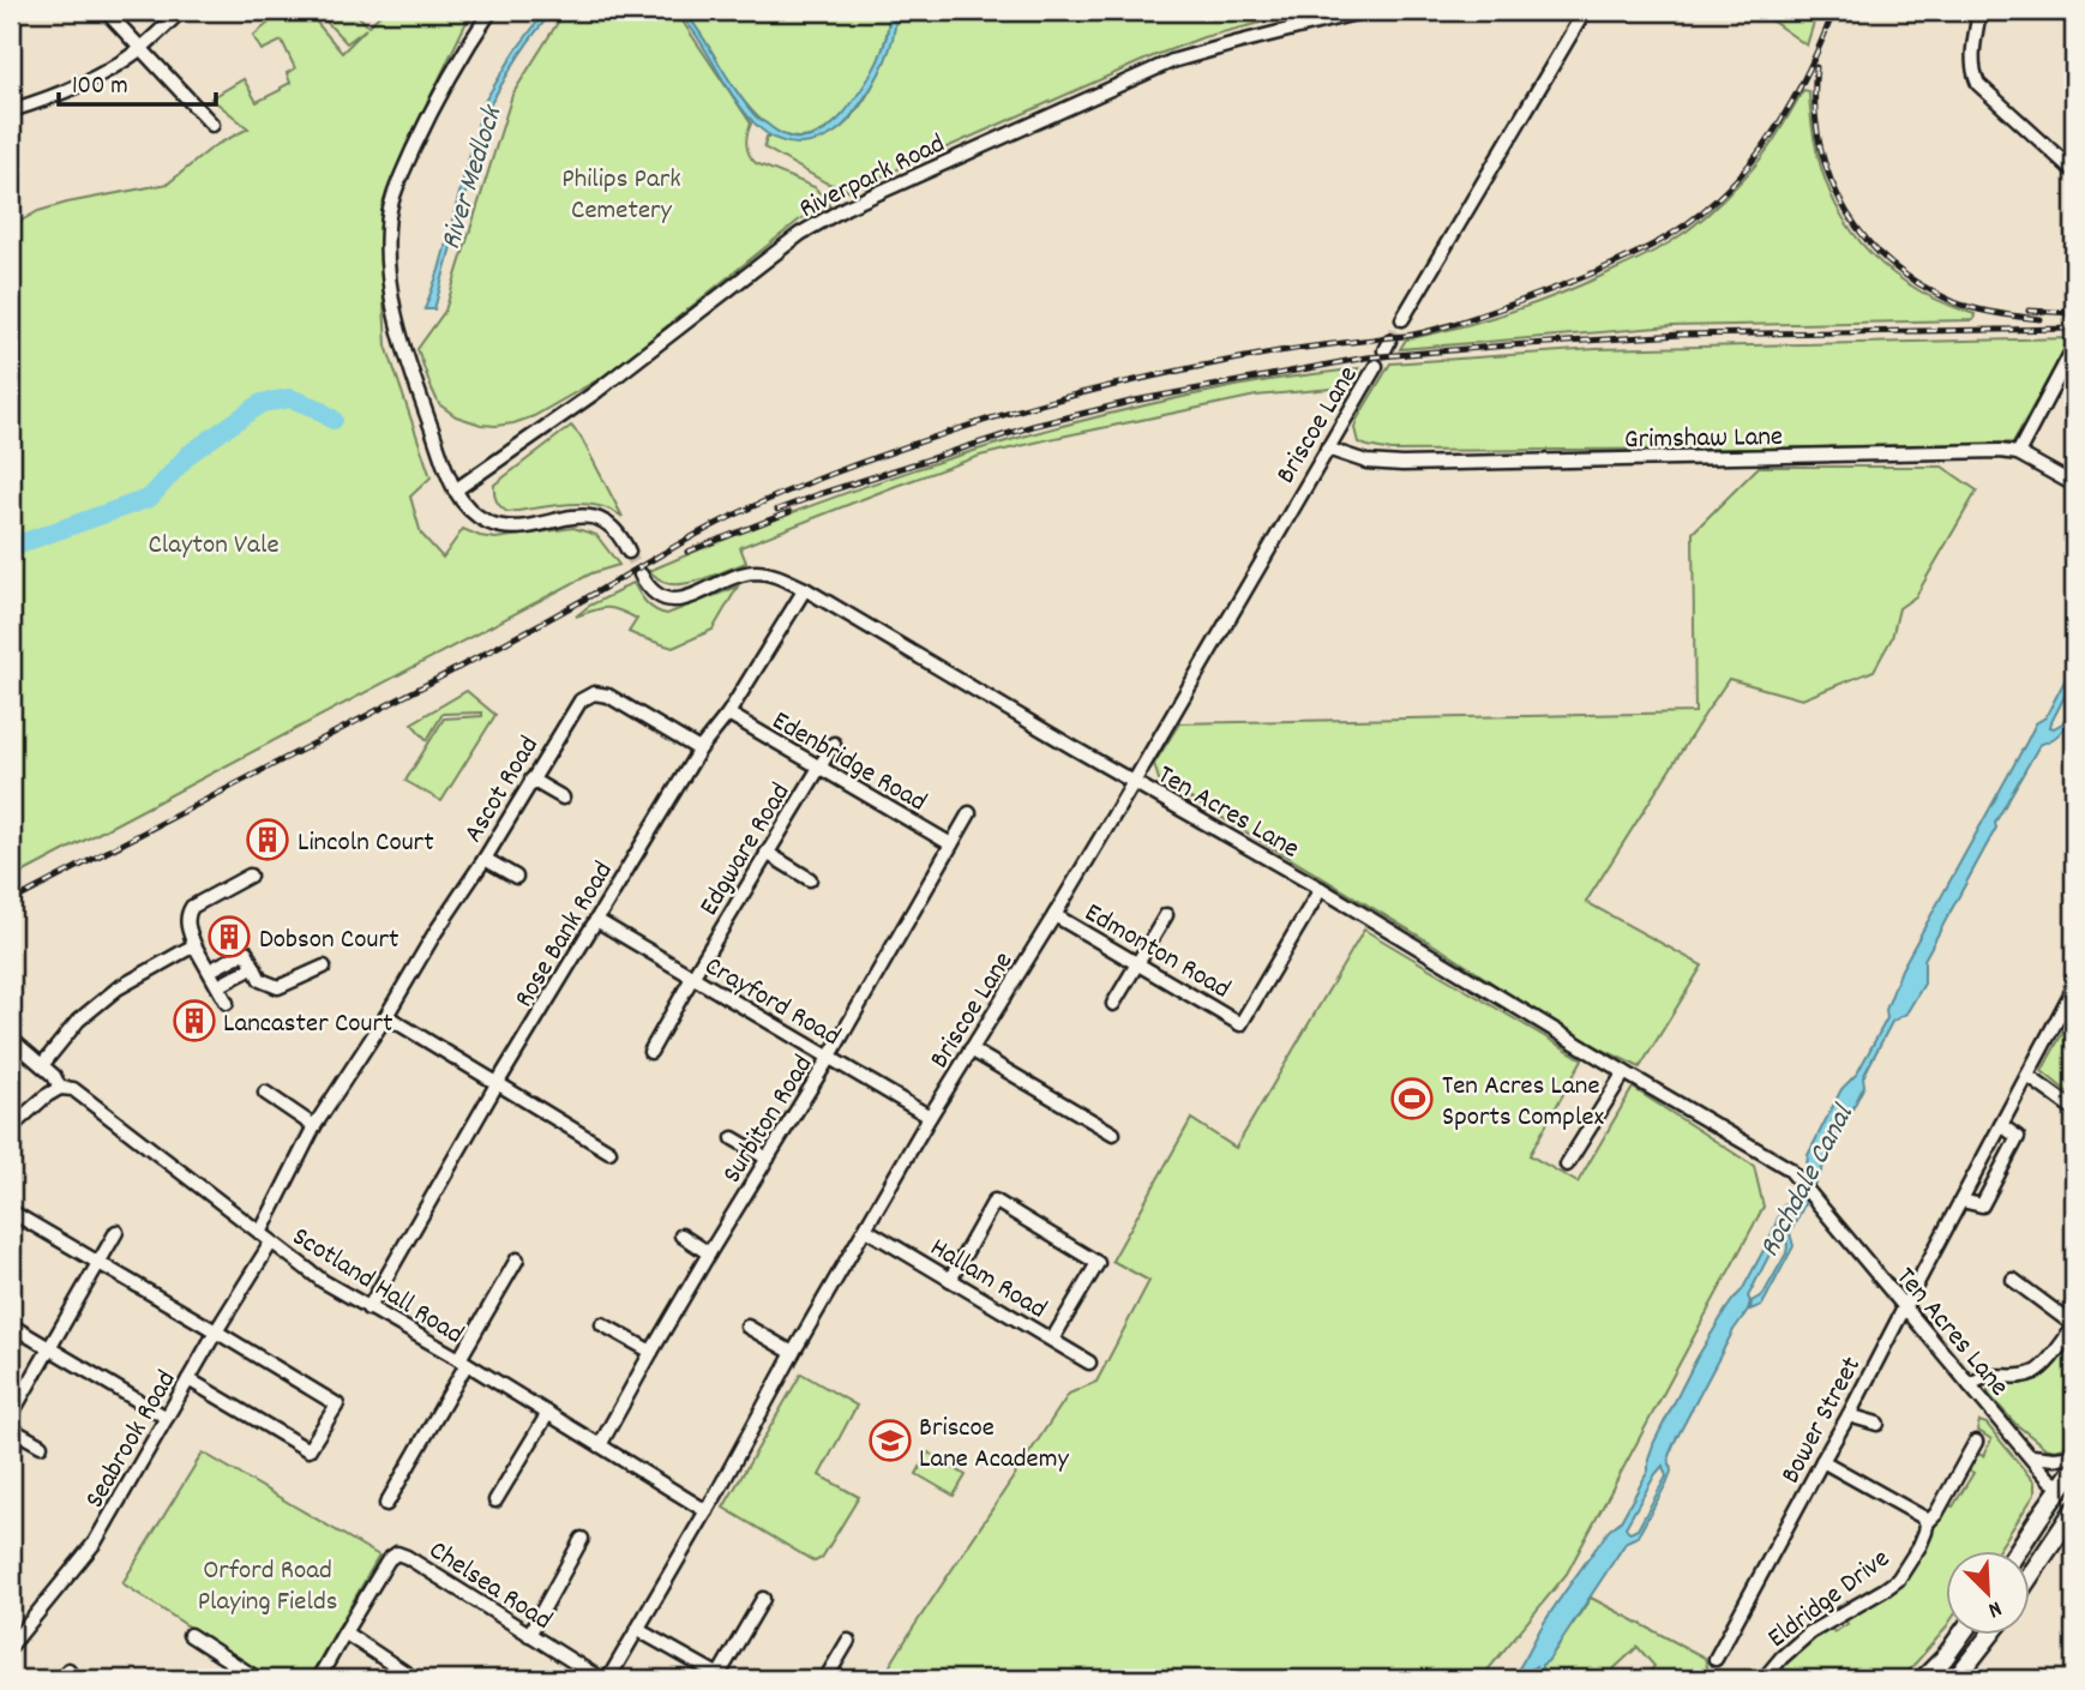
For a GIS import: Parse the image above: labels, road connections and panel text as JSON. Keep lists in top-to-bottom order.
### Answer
{
  "streets": {
    "street": [
      "Riverpark Road",
      "Briscoe Lane",
      "Grimshaw Lane",
      "Edenbridge Road",
      "Ascot Road",
      "Ten Acres Lane",
      "Edgware Road",
      "Rose Bank Road",
      "Edmonton Road",
      "Crayford Road",
      "Surbiton Road",
      "Hallam Road",
      "Scotland Hall Road",
      "Bower Street",
      "Seabrook Road",
      "Chelsea Road",
      "Eldridge Drive"
    ]
  },
  "crossings": [
    ["Briscoe Lane", "Grimshaw Lane"],
    ["Briscoe Lane", "Ten Acres Lane"],
    ["Briscoe Lane", "Edmonton Road"],
    ["Briscoe Lane", "Crayford Road"],
    ["Briscoe Lane", "Hallam Road"],
    ["Briscoe Lane", "Scotland Hall Road"],
    ["Edenbridge Road", "Edgware Road"],
    ["Edenbridge Road", "Rose Bank Road"],
    ["Edenbridge Road", "Surbiton Road"],
    ["Ascot Road", "Rose Bank Road"],
    ["Ascot Road", "Scotland Hall Road"],
    ["Ten Acres Lane", "Rose Bank Road"],
    ["Ten Acres Lane", "Edmonton Road"],
    ["Ten Acres Lane", "Bower Street"],
    ["Edgware Road", "Crayford Road"],
    ["Rose Bank Road", "Crayford Road"],
    ["Rose Bank Road", "Scotland Hall Road"],
    ["Crayford Road", "Surbiton Road"],
    ["Surbiton Road", "Scotland Hall Road"],
    ["Scotland Hall Road", "Seabrook Road"]
  ],
  "water": ["River Medlock", "Rochdale Canal"],
  "parks": ["Philips Park Cemetery", "Clayton Vale", "Orford Road Playing Fields"],
  "places": {
    "building": ["Lincoln Court", "Dobson Court", "Lancaster Court"],
    "sports": ["Ten Acres Lane Sports Complex"],
    "school or university": ["Briscoe Lane Academy"]
  },
  "scale_bar": "100 m",
  "north": "bottom right"
}
